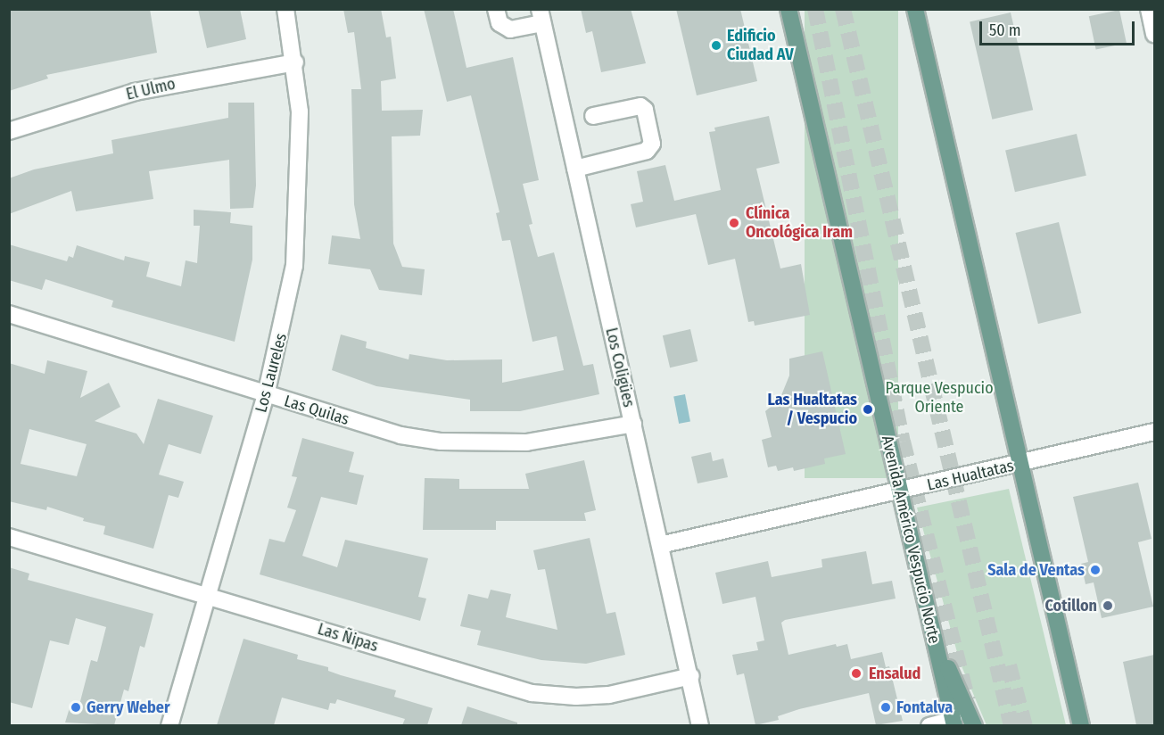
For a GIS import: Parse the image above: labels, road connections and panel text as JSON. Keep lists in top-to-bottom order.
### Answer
{
  "streets": {
    "main road": ["Avenida Américo Vespucio Norte"],
    "street": [
      "El Ulmo",
      "Los Coligües",
      "Los Laureles",
      "Las Quilas",
      "Las Hualtatas",
      "Las Ñipas"
    ]
  },
  "crossings": [
    ["El Ulmo", "Los Laureles"],
    ["Los Coligües", "Las Quilas"],
    ["Los Coligües", "Las Hualtatas"],
    ["Los Coligües", "Las Ñipas"],
    ["Los Laureles", "Las Quilas"],
    ["Los Laureles", "Las Ñipas"],
    ["Las Hualtatas", "Avenida Américo Vespucio Norte"]
  ],
  "parks": ["Parque Vespucio Oriente"],
  "places": [
    "Edificio Ciudad AV",
    "Clínica Oncológica Iram",
    "Las Hualtatas / Vespucio",
    "Sala de Ventas",
    "Cotillon",
    "Ensalud",
    "Gerry Weber",
    "Fontalva"
  ],
  "scale_bar": "50 m"
}
